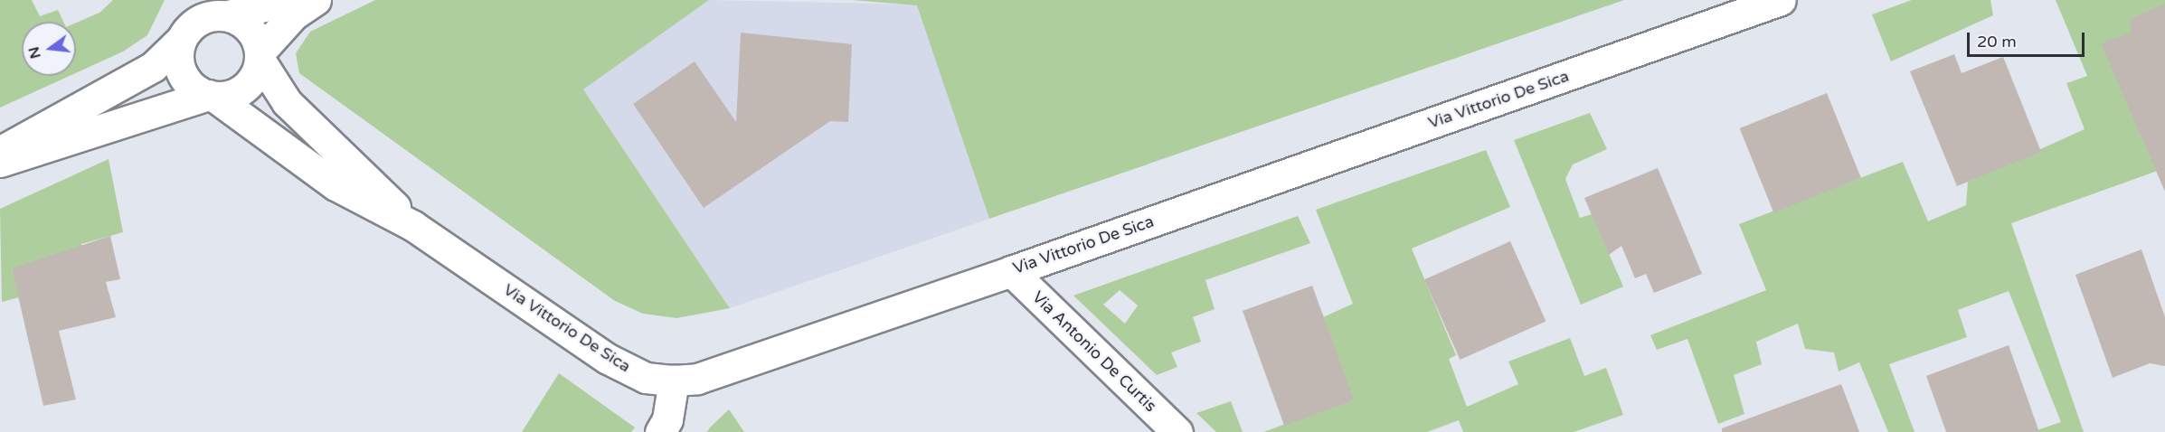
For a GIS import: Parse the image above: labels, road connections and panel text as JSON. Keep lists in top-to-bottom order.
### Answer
{
  "streets": {
    "street": ["Via Vittorio De Sica", "Via Antonio De Curtis"]
  },
  "crossings": [
    ["Via Vittorio De Sica", "Via Antonio De Curtis"]
  ],
  "scale_bar": "20 m",
  "north": "left"
}
